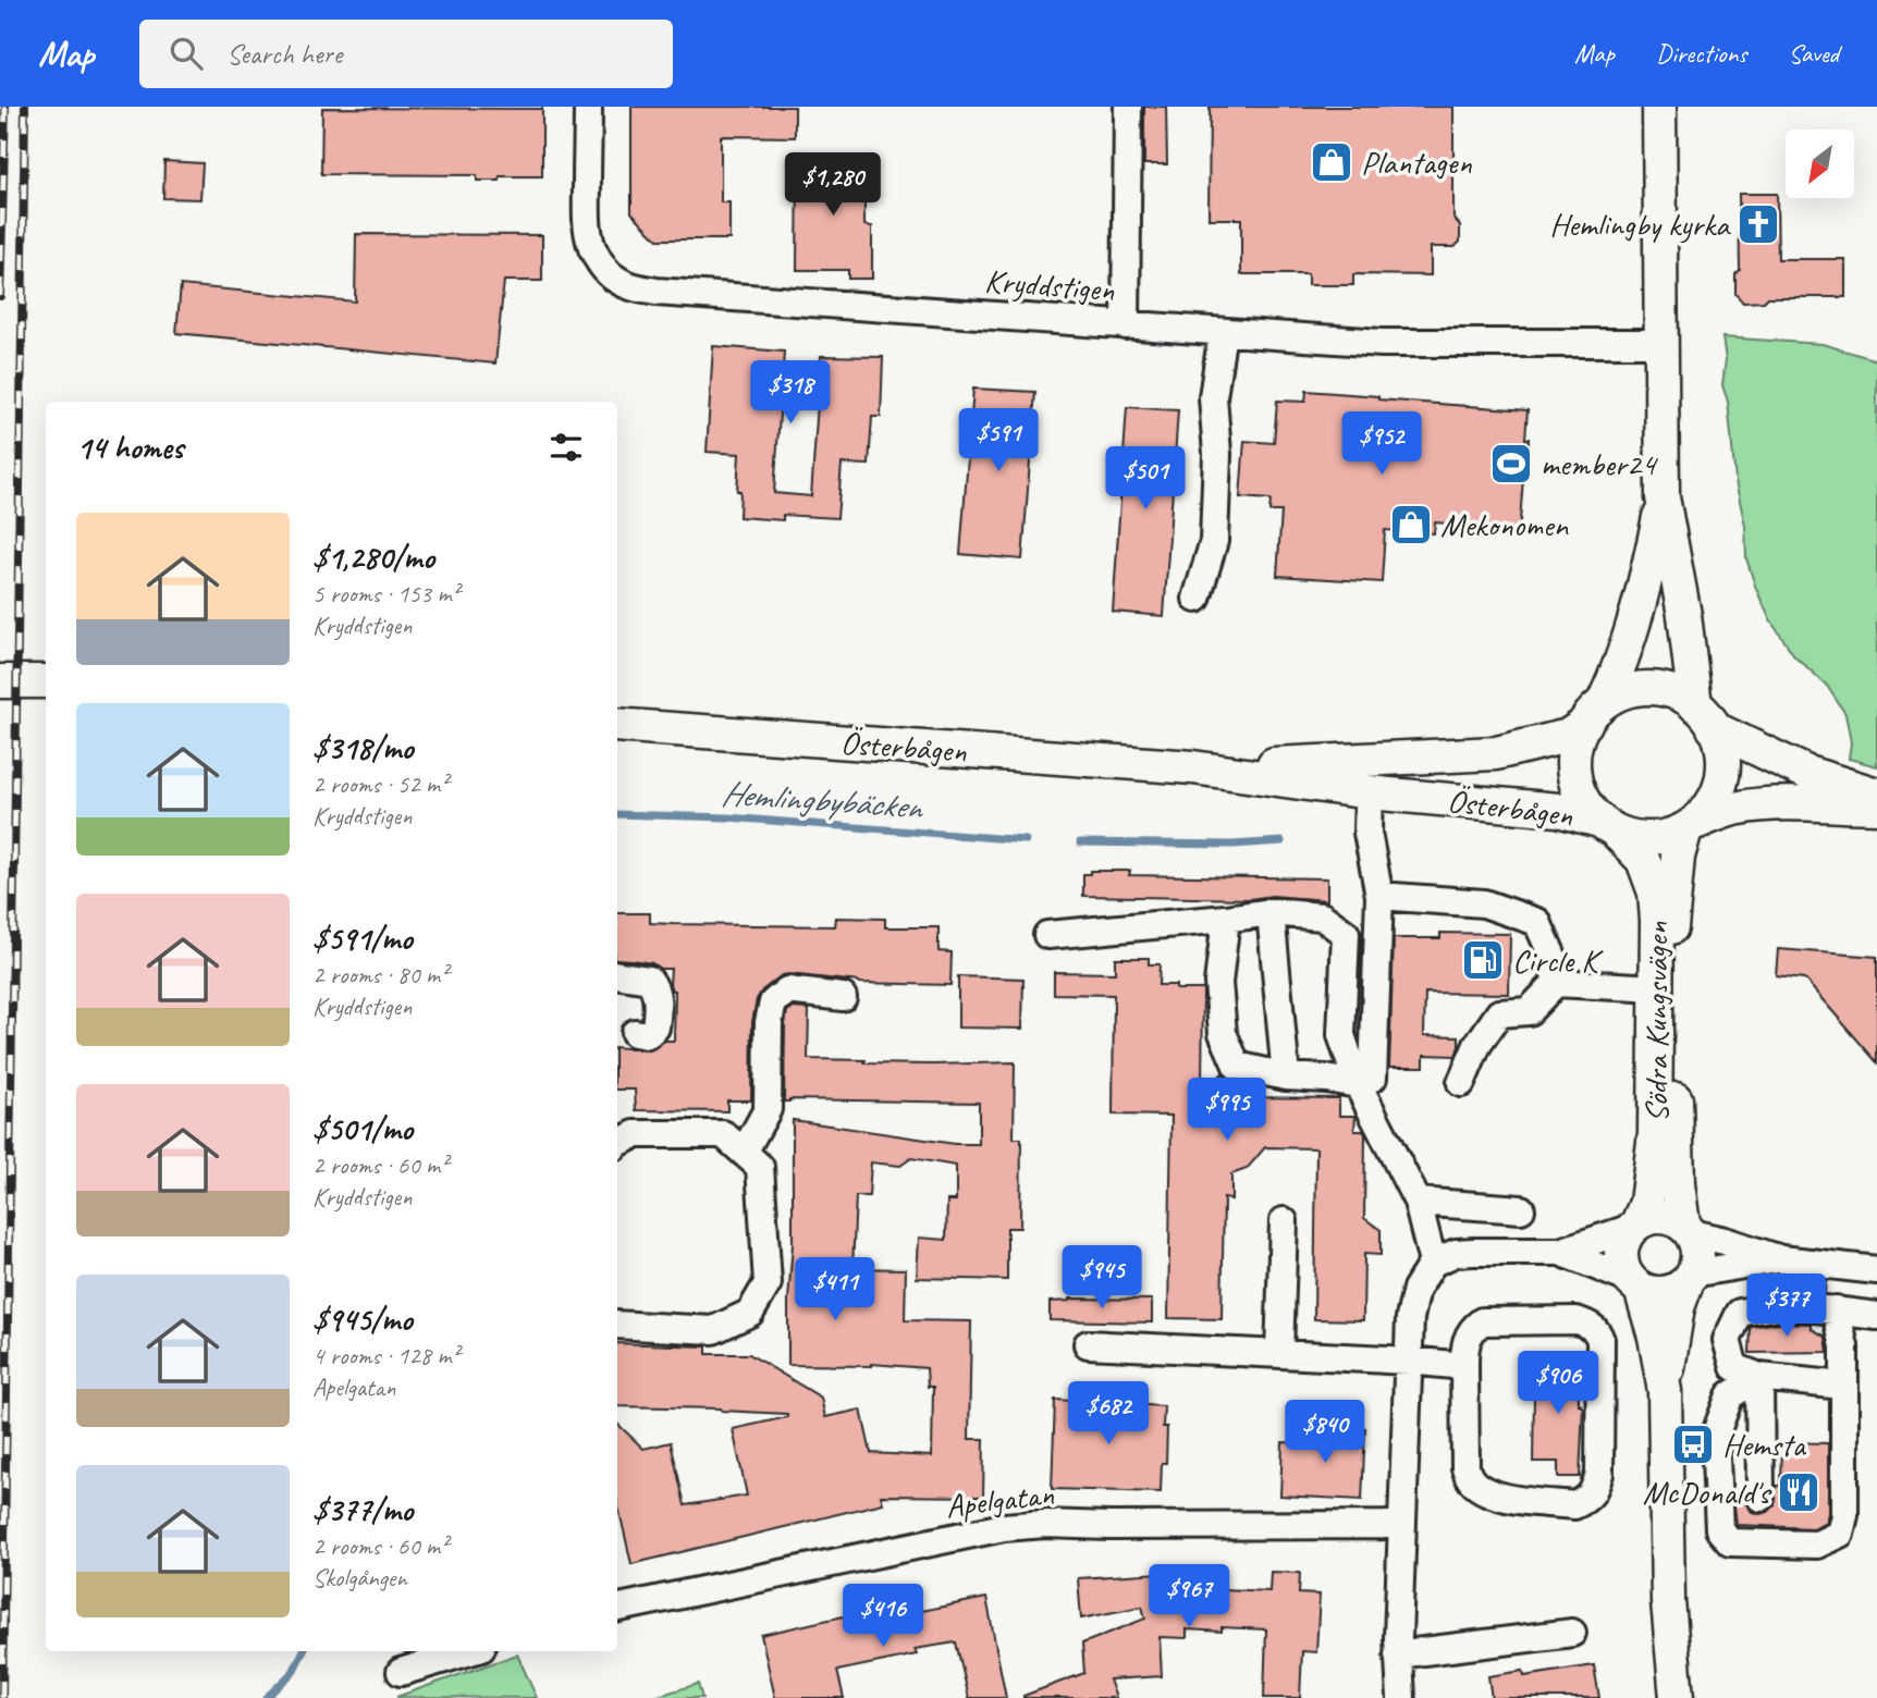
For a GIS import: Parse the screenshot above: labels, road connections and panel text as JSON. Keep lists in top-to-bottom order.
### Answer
{
  "streets": {
    "main road": ["Österbågen", "Södra Kungsvägen"],
    "street": ["Kryddstigen", "Apelgatan"]
  },
  "crossings": [
    ["Österbågen", "Södra Kungsvägen"]
  ],
  "water": ["Hemlingbybäcken"],
  "places": {
    "shop": ["Plantagen", "Mekonomen"],
    "church": ["Hemlingby kyrka"],
    "sports": ["member24"],
    "fuel station": ["Circle K"],
    "bus stop": ["Hemsta"],
    "restaurant": ["McDonald's"]
  },
  "north": "bottom left",
  "page": {
    "header": "Map",
    "search": "Search here",
    "nav": ["Map", "Directions", "Saved"],
    "price": [
      "$1,280",
      "$318",
      "$591",
      "$952",
      "$501",
      "$995",
      "$945",
      "$411",
      "$377",
      "$906",
      "$682",
      "$840",
      "$967",
      "$416"
    ],
    "heading": "14 homes",
    "list": [
      {
        "name": "$1,280/mo",
        "note": "5 rooms · 153 m² · Kryddstigen"
      },
      {
        "name": "$318/mo",
        "note": "2 rooms · 52 m² · Kryddstigen"
      },
      {
        "name": "$591/mo",
        "note": "2 rooms · 80 m² · Kryddstigen"
      },
      {
        "name": "$501/mo",
        "note": "2 rooms · 60 m² · Kryddstigen"
      },
      {
        "name": "$945/mo",
        "note": "4 rooms · 128 m² · Apelgatan"
      },
      {
        "name": "$377/mo",
        "note": "2 rooms · 60 m² · Skolgången"
      }
    ]
  }
}
